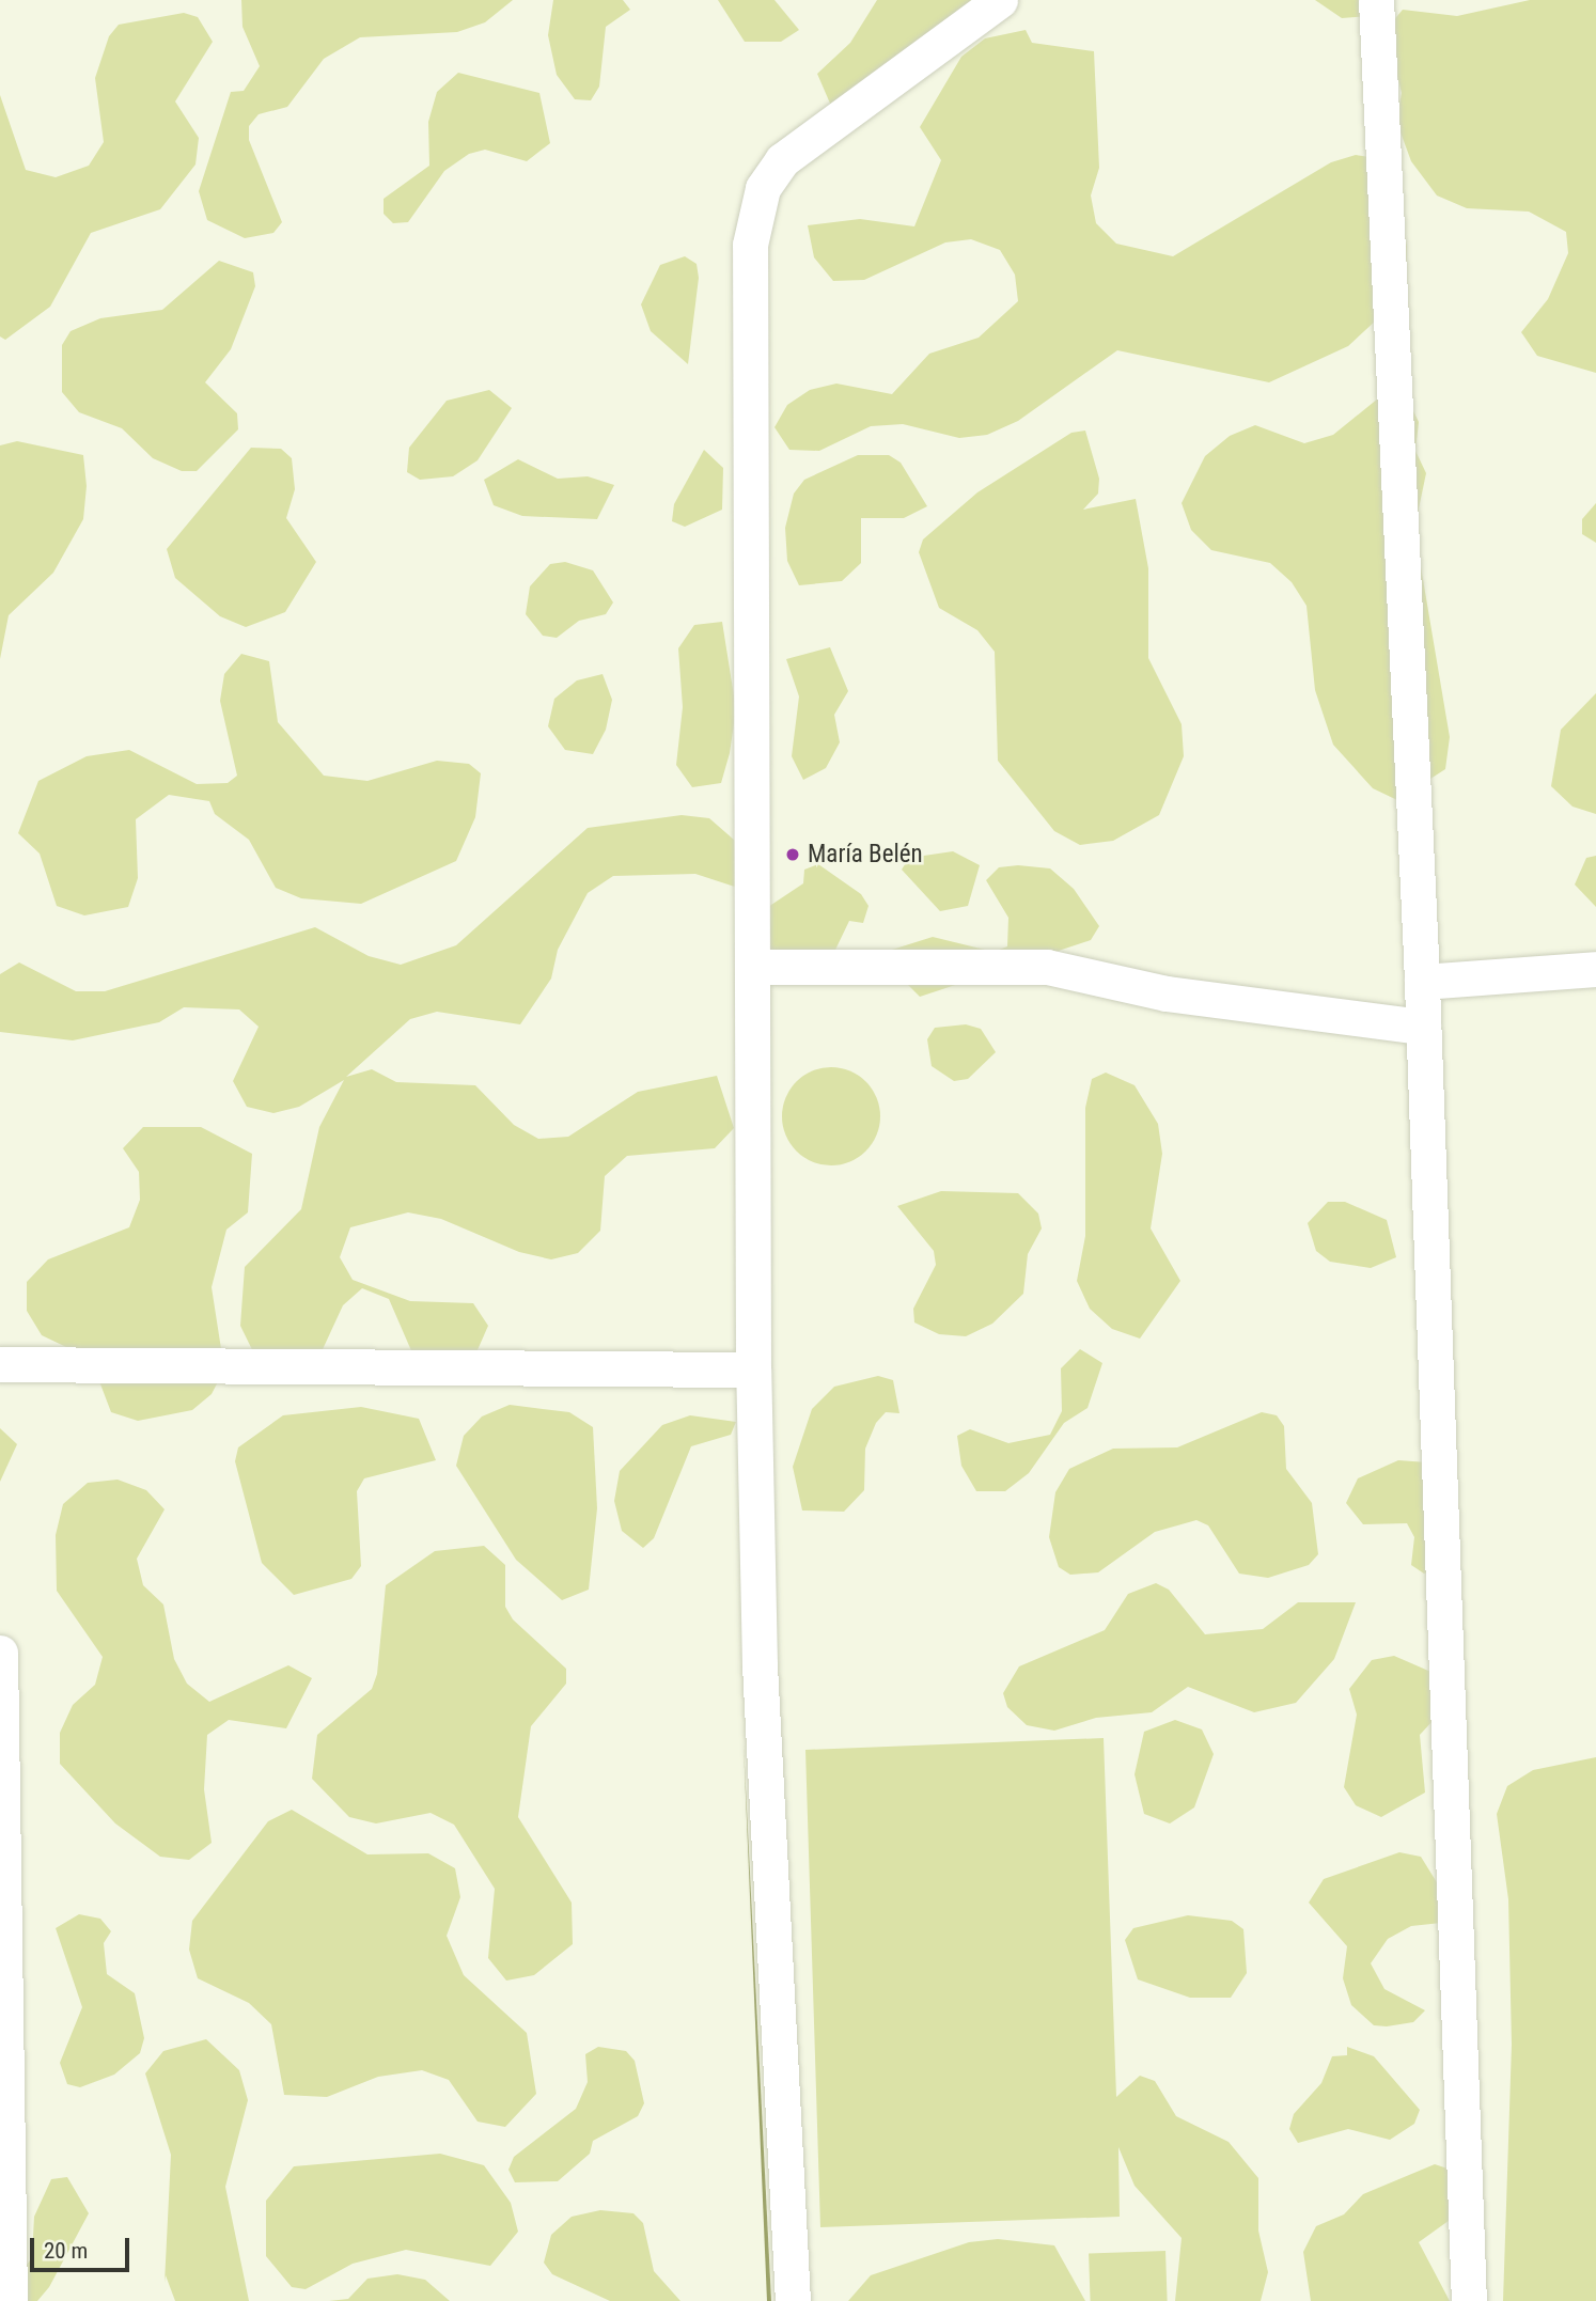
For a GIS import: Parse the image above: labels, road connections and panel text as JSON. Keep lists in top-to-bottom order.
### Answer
{
  "places": ["María Belén"],
  "scale_bar": "20 m"
}
